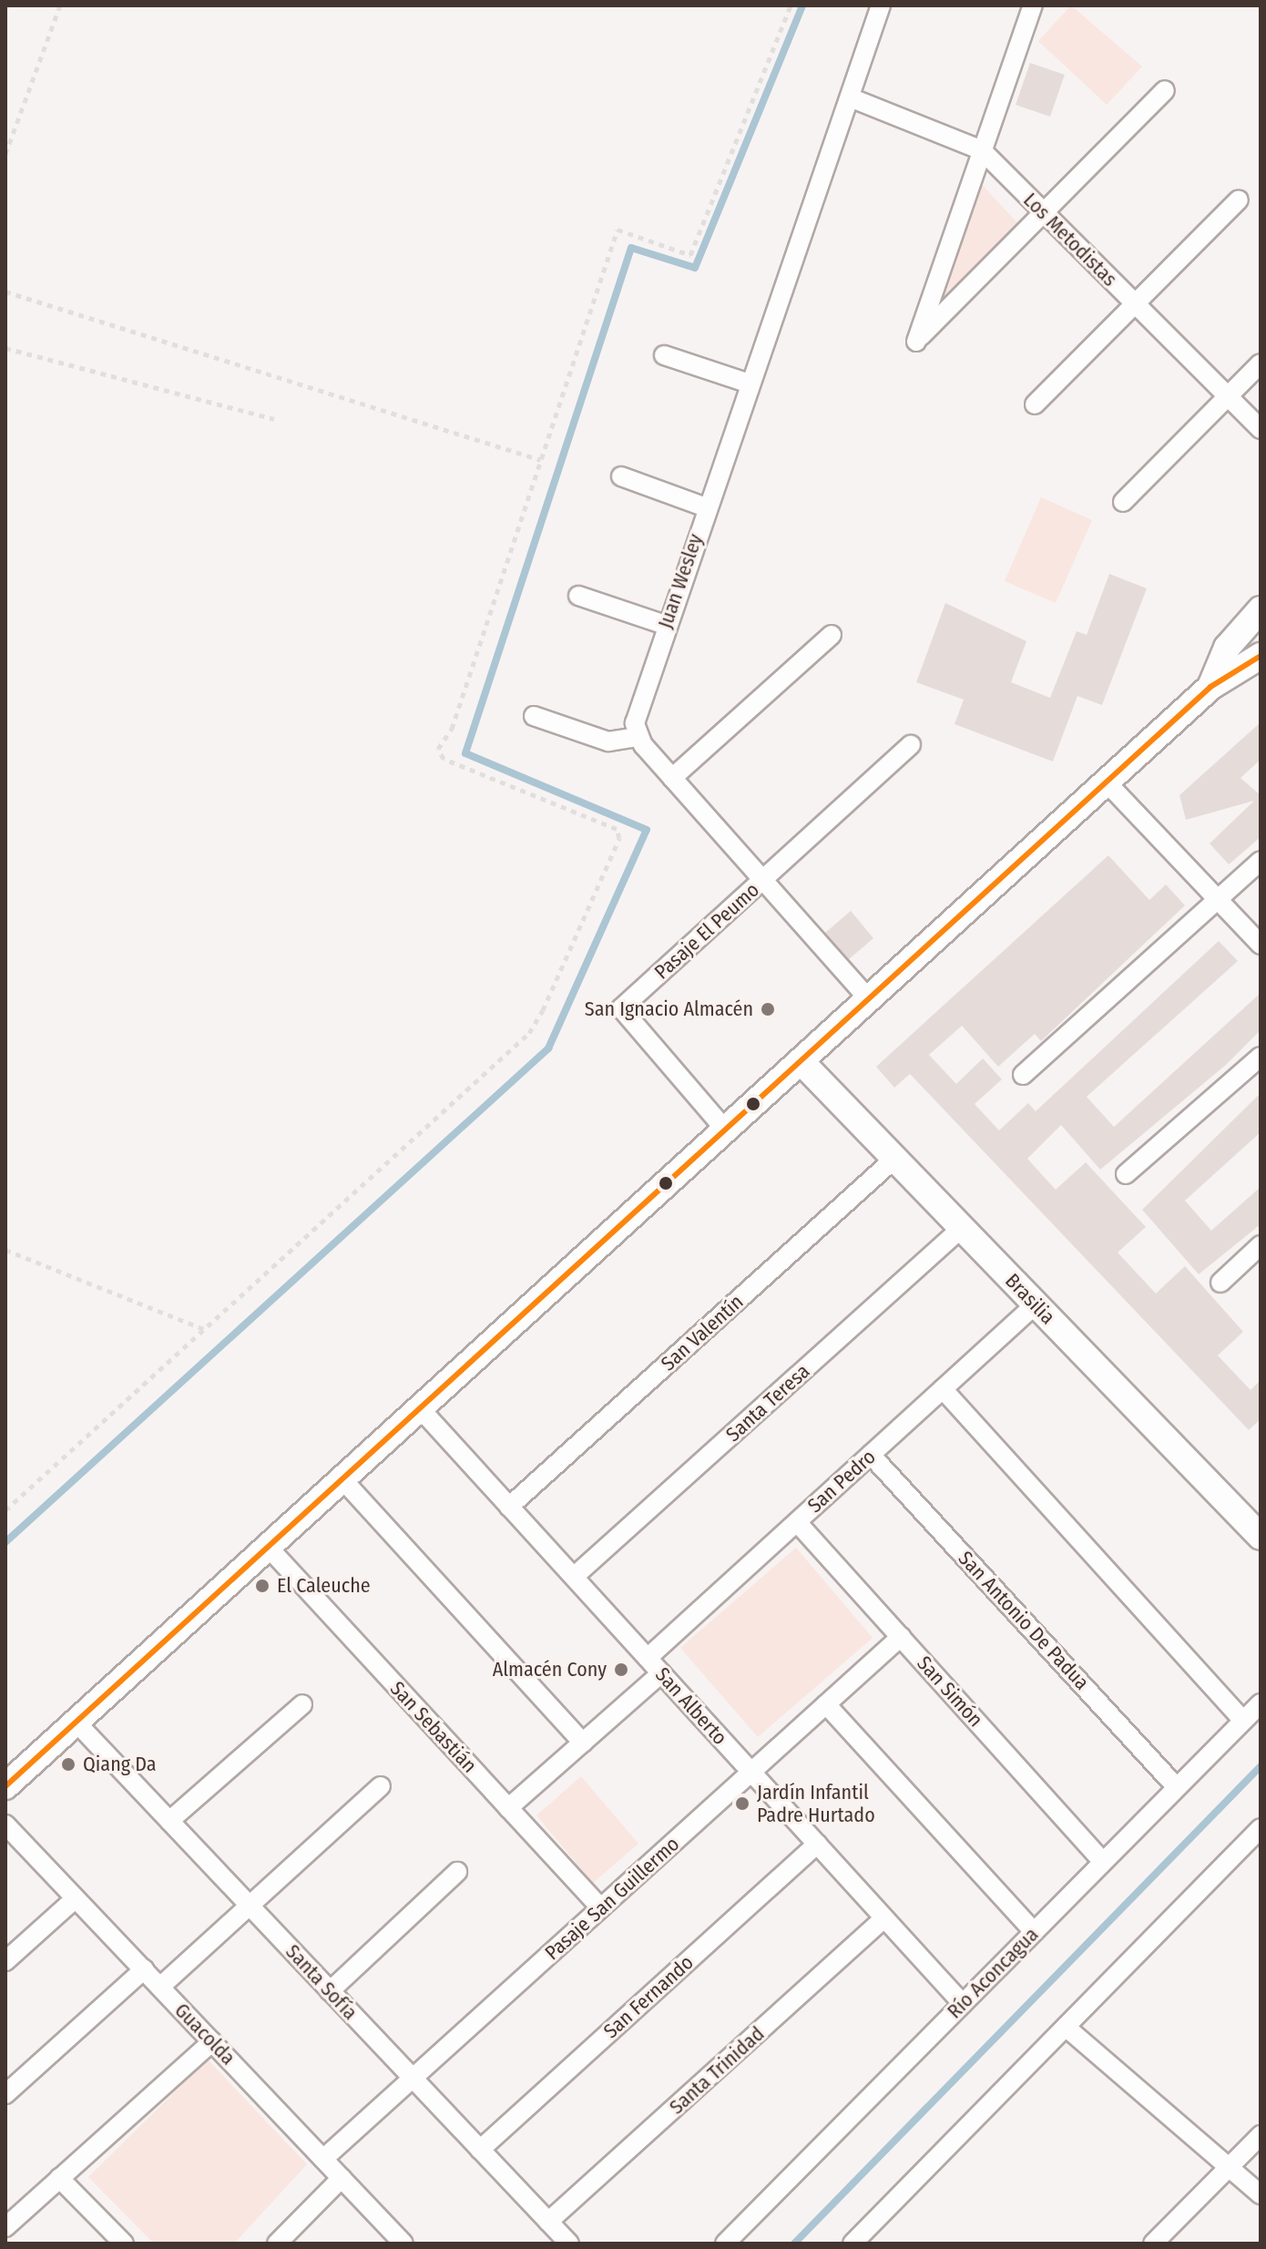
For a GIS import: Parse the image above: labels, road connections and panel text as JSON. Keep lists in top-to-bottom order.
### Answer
{
  "streets": {
    "main road": ["Brasilia"],
    "street": [
      "Los Metodistas",
      "Juan Wesley",
      "Pasaje El Peumo",
      "San Valentín",
      "Santa Teresa",
      "San Pedro",
      "San Antonio De Padua",
      "San Simón",
      "San Alberto",
      "San Sebastián",
      "Pasaje San Guillermo",
      "Río Aconcagua",
      "Santa Sofía",
      "San Fernando",
      "Guacolda",
      "Santa Trinidad"
    ]
  },
  "crossings": [
    ["Los Metodistas", "Juan Wesley"],
    ["Brasilia", "San Valentín"],
    ["Brasilia", "Santa Teresa"],
    ["Brasilia", "San Pedro"],
    ["San Valentín", "San Alberto"],
    ["Santa Teresa", "San Alberto"],
    ["San Pedro", "San Antonio De Padua"],
    ["San Pedro", "San Simón"],
    ["San Pedro", "San Alberto"],
    ["San Antonio De Padua", "Río Aconcagua"],
    ["San Simón", "Pasaje San Guillermo"],
    ["San Simón", "Río Aconcagua"],
    ["San Alberto", "Pasaje San Guillermo"],
    ["San Alberto", "Río Aconcagua"],
    ["San Alberto", "San Fernando"],
    ["San Alberto", "Santa Trinidad"],
    ["San Sebastián", "Pasaje San Guillermo"],
    ["Pasaje San Guillermo", "Santa Sofía"],
    ["Pasaje San Guillermo", "Guacolda"],
    ["Santa Sofía", "San Fernando"],
    ["Santa Sofía", "Santa Trinidad"]
  ],
  "places": [
    "San Ignacio Almacén",
    "El Caleuche",
    "Almacén Cony",
    "Qiang Da",
    "Jardín Infantil Padre Hurtado"
  ]
}
